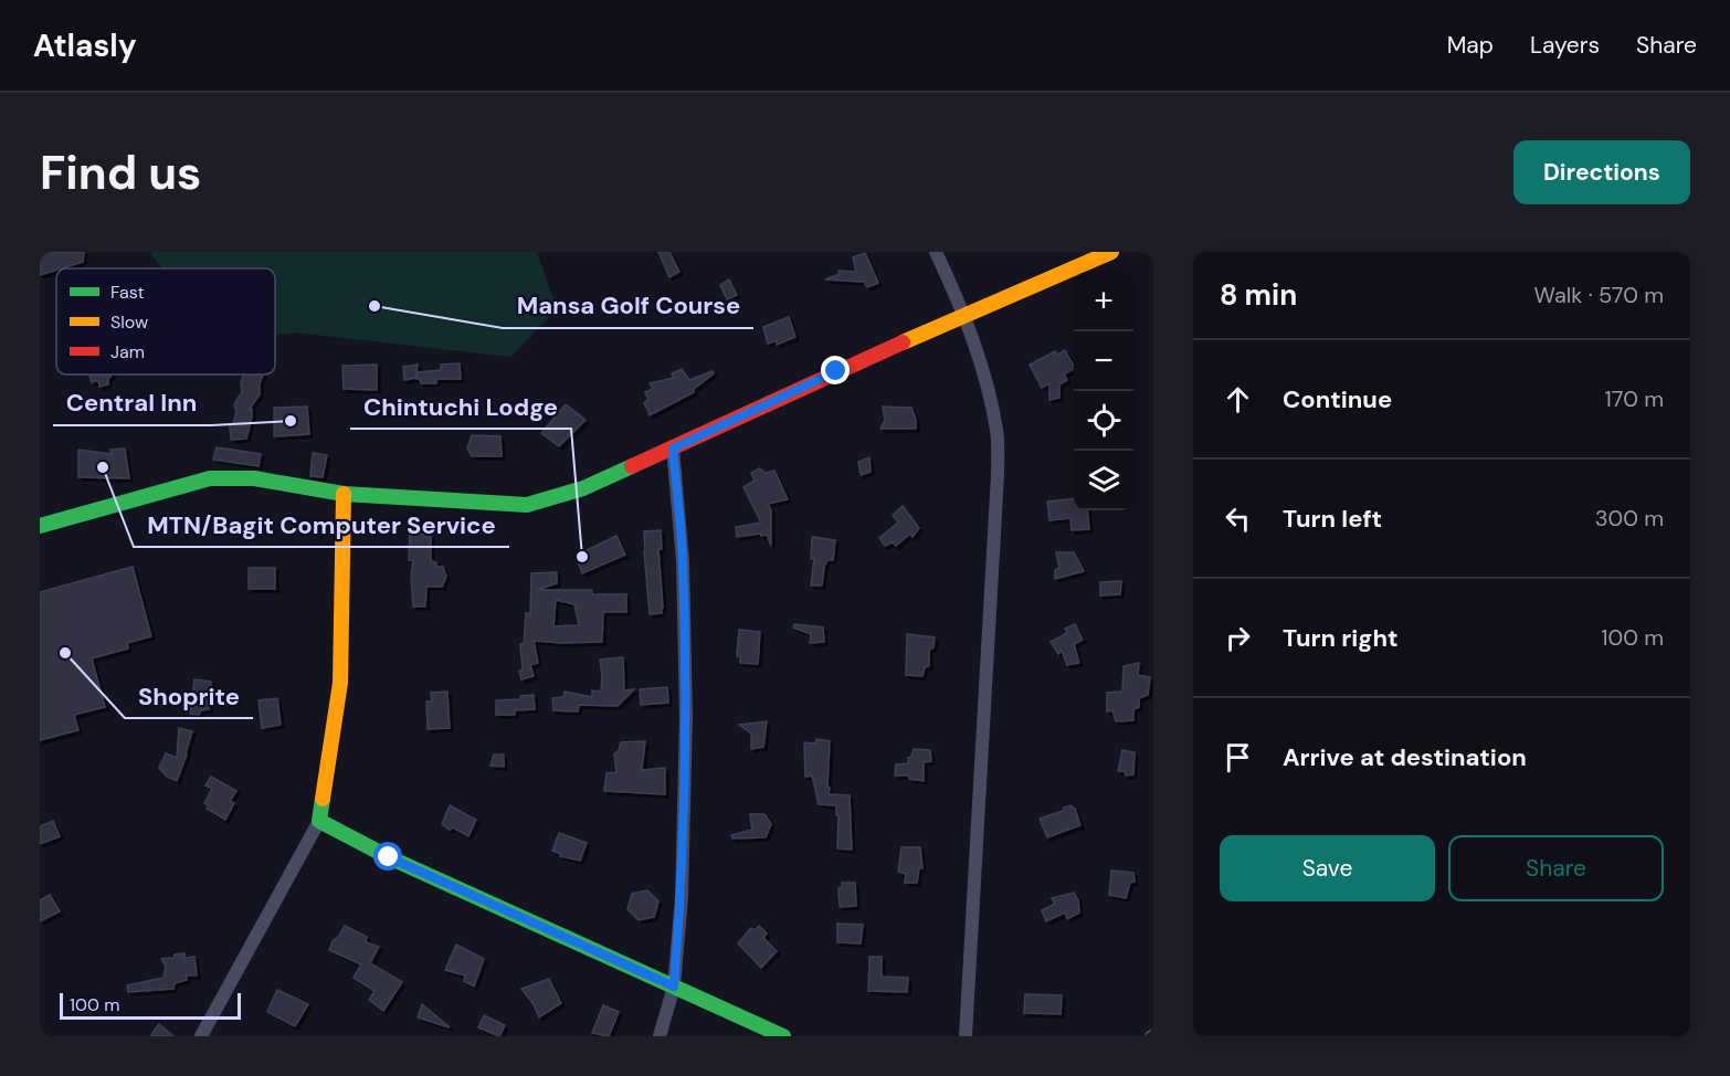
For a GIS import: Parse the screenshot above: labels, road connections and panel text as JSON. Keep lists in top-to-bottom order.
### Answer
{
  "places": [
    "Mansa Golf Course",
    "Central Inn",
    "MTN/Bagit Computer Service",
    "Chintuchi Lodge",
    "Shoprite"
  ],
  "legend": ["Fast", "Slow", "Jam"],
  "scale_bar": "100 m",
  "page": {
    "header": "Atlasly",
    "nav": ["Map", "Layers", "Share"],
    "buttons": [
      "Directions",
      ["Save", "Share"]
    ],
    "title": "Find us",
    "heading": ["8 min", "Walk · 570 m"],
    "map_buttons": ["+", "−"],
    "list": [
      ["Continue", "170 m"],
      ["Turn left", "300 m"],
      ["Turn right", "100 m"],
      "Arrive at destination"
    ],
    "scale": "100 m"
  }
}
